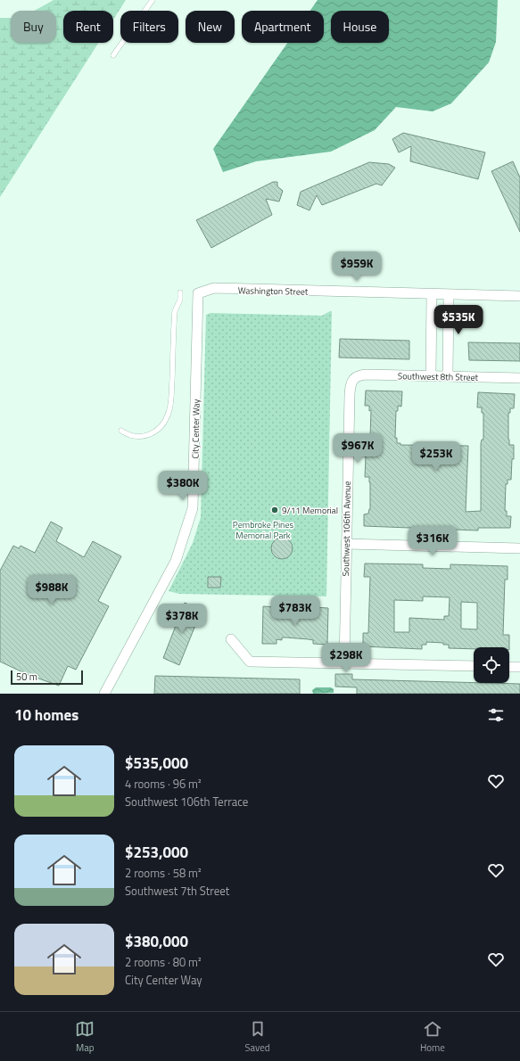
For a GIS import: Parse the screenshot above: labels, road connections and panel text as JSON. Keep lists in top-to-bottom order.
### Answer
{
  "streets": {
    "street": [
      "Washington Street",
      "Southwest 8th Street",
      "City Center Way",
      "Southwest 106th Avenue"
    ]
  },
  "crossings": [
    ["Washington Street", "City Center Way"],
    ["Southwest 8th Street", "Southwest 106th Avenue"]
  ],
  "parks": ["Pembroke Pines Memorial Park"],
  "places": ["9/11 Memorial"],
  "scale_bar": "50 m",
  "page": {
    "chip": [
      "Buy",
      "Rent",
      "Filters",
      "New",
      "Apartment",
      "House"
    ],
    "price": [
      "$959K",
      "$535K",
      "$967K",
      "$253K",
      "$380K",
      "$316K",
      "$988K",
      "$783K",
      "$378K",
      "$298K"
    ],
    "scale": "50 m",
    "heading": "10 homes",
    "list": [
      {
        "name": "$535,000",
        "note": "4 rooms · 96 m² · Southwest 106th Terrace"
      },
      {
        "name": "$253,000",
        "note": "2 rooms · 58 m² · Southwest 7th Street"
      },
      {
        "name": "$380,000",
        "note": "2 rooms · 80 m² · City Center Way"
      }
    ],
    "tabs": ["Map", "Saved", "Home"]
  }
}
